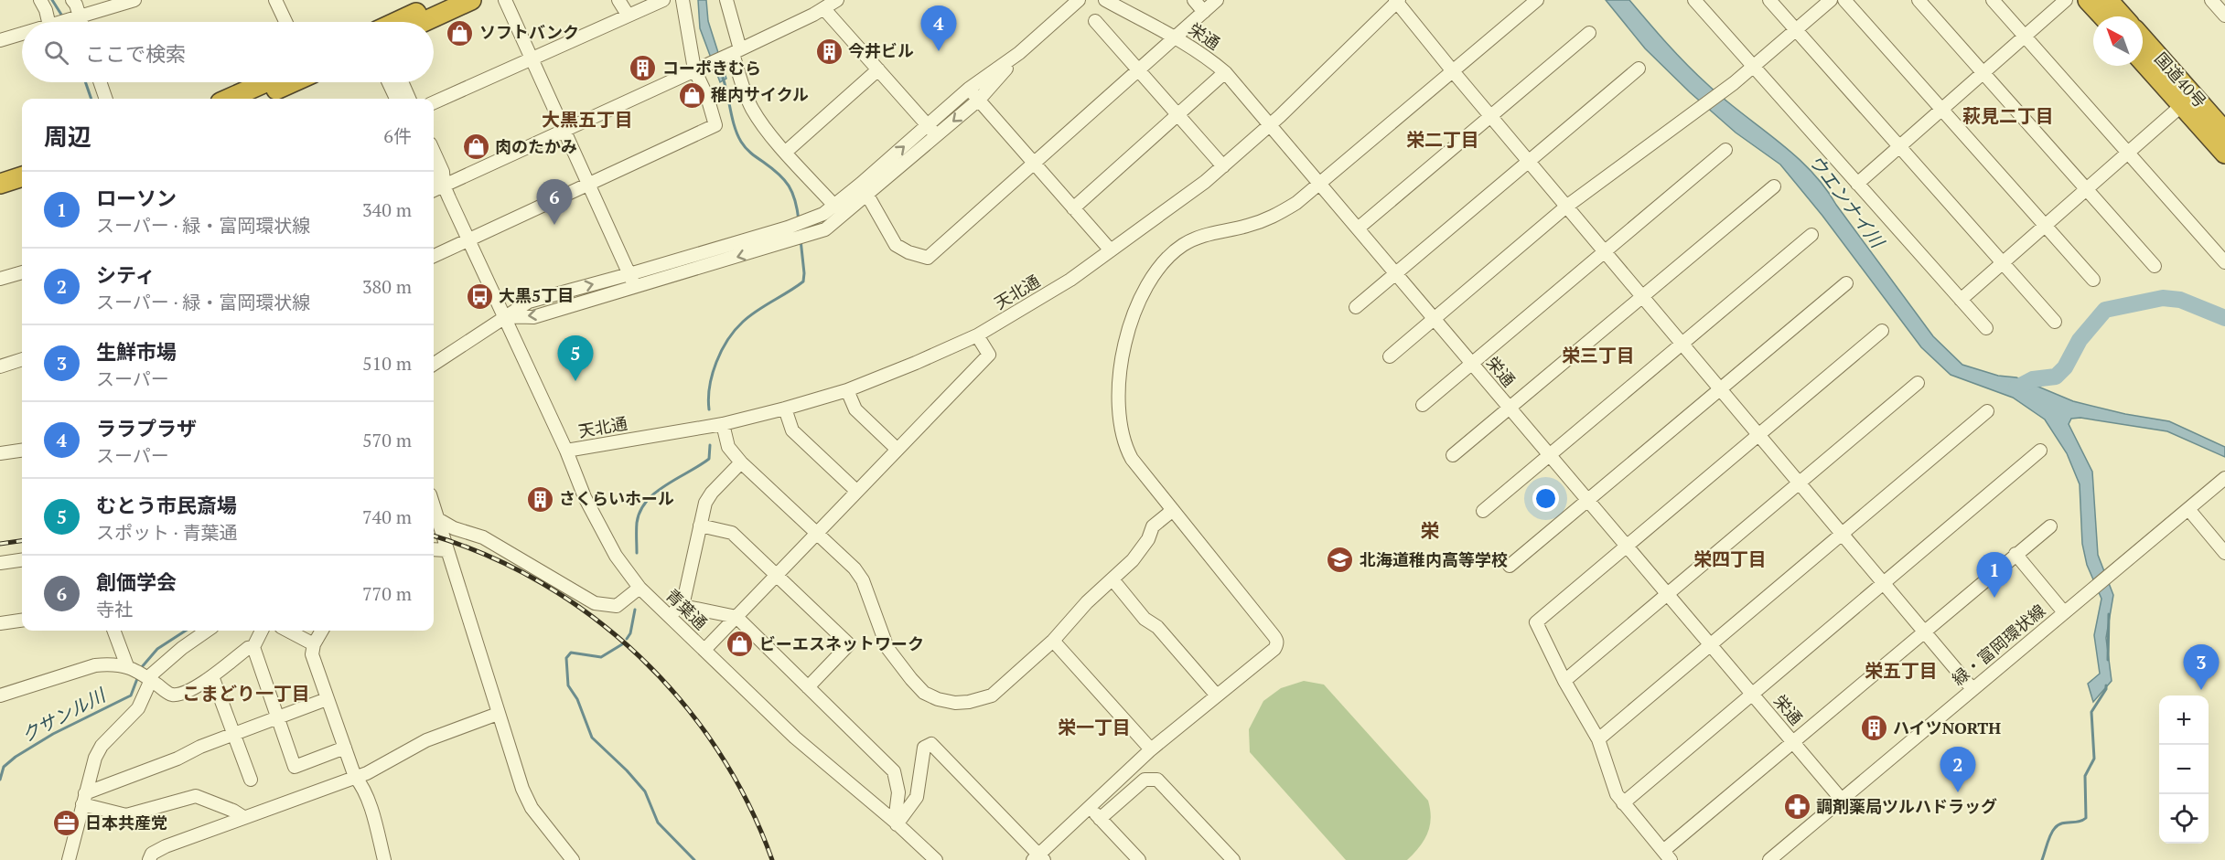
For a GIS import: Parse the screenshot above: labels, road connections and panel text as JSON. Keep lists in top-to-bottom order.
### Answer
{
  "streets": {
    "highway": ["国道40号"],
    "street": [
      "栄通",
      "天北通",
      "青葉通",
      "緑・富岡環状線"
    ]
  },
  "crossings": [
    ["栄通", "天北通"],
    ["栄通", "緑・富岡環状線"],
    ["天北通", "青葉通"]
  ],
  "districts": [
    "萩見二丁目",
    "大黒五丁目",
    "栄二丁目",
    "栄三丁目",
    "栄",
    "栄四丁目",
    "栄五丁目",
    "こまどり一丁目",
    "栄一丁目"
  ],
  "water": ["ウエンナイ川", "クサンル川"],
  "places": {
    "shop": [
      "ソフトバンク",
      "稚内サイクル",
      "肉のたかみ",
      "ビーエスネットワーク"
    ],
    "building": [
      "今井ビル",
      "コーポきむら",
      "さくらいホール",
      "ハイツNORTH"
    ],
    "bus stop": ["大黒5丁目"],
    "school or university": ["北海道稚内高等学校"],
    "pharmacy": ["調剤薬局ツルハドラッグ"],
    "office": ["日本共産党"]
  },
  "north": "top left",
  "page": {
    "pins": [
      "4",
      "6",
      "5",
      "1",
      "3",
      "2"
    ],
    "search": "ここで検索",
    "heading": ["周辺", "6件"],
    "list": [
      {
        "mark": "1",
        "name": "ローソン",
        "note": "スーパー · 緑・富岡環状線",
        "value": "340 m"
      },
      {
        "mark": "2",
        "name": "シティ",
        "note": "スーパー · 緑・富岡環状線",
        "value": "380 m"
      },
      {
        "mark": "3",
        "name": "生鮮市場",
        "note": "スーパー",
        "value": "510 m"
      },
      {
        "mark": "4",
        "name": "ララプラザ",
        "note": "スーパー",
        "value": "570 m"
      },
      {
        "mark": "5",
        "name": "むとう市民斎場",
        "note": "スポット · 青葉通",
        "value": "740 m"
      },
      {
        "mark": "6",
        "name": "創価学会",
        "note": "寺社",
        "value": "770 m"
      }
    ],
    "map_buttons": ["+", "−"]
  }
}
